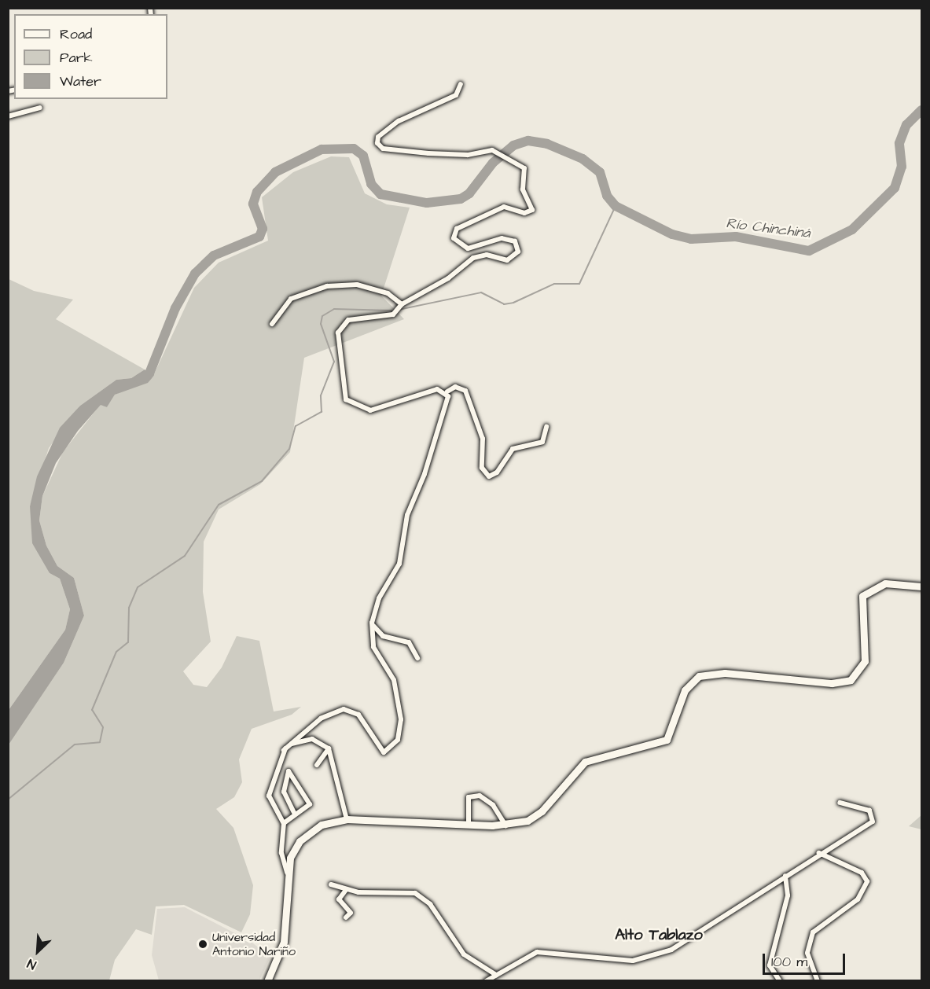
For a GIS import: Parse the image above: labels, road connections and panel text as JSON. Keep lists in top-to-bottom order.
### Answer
{
  "districts": ["Alto Tablazo"],
  "water": ["Río Chinchiná"],
  "places": ["Universidad Antonio Nariño"],
  "legend": ["Road", "Park", "Water"],
  "scale_bar": "100 m",
  "north": "bottom left"
}
